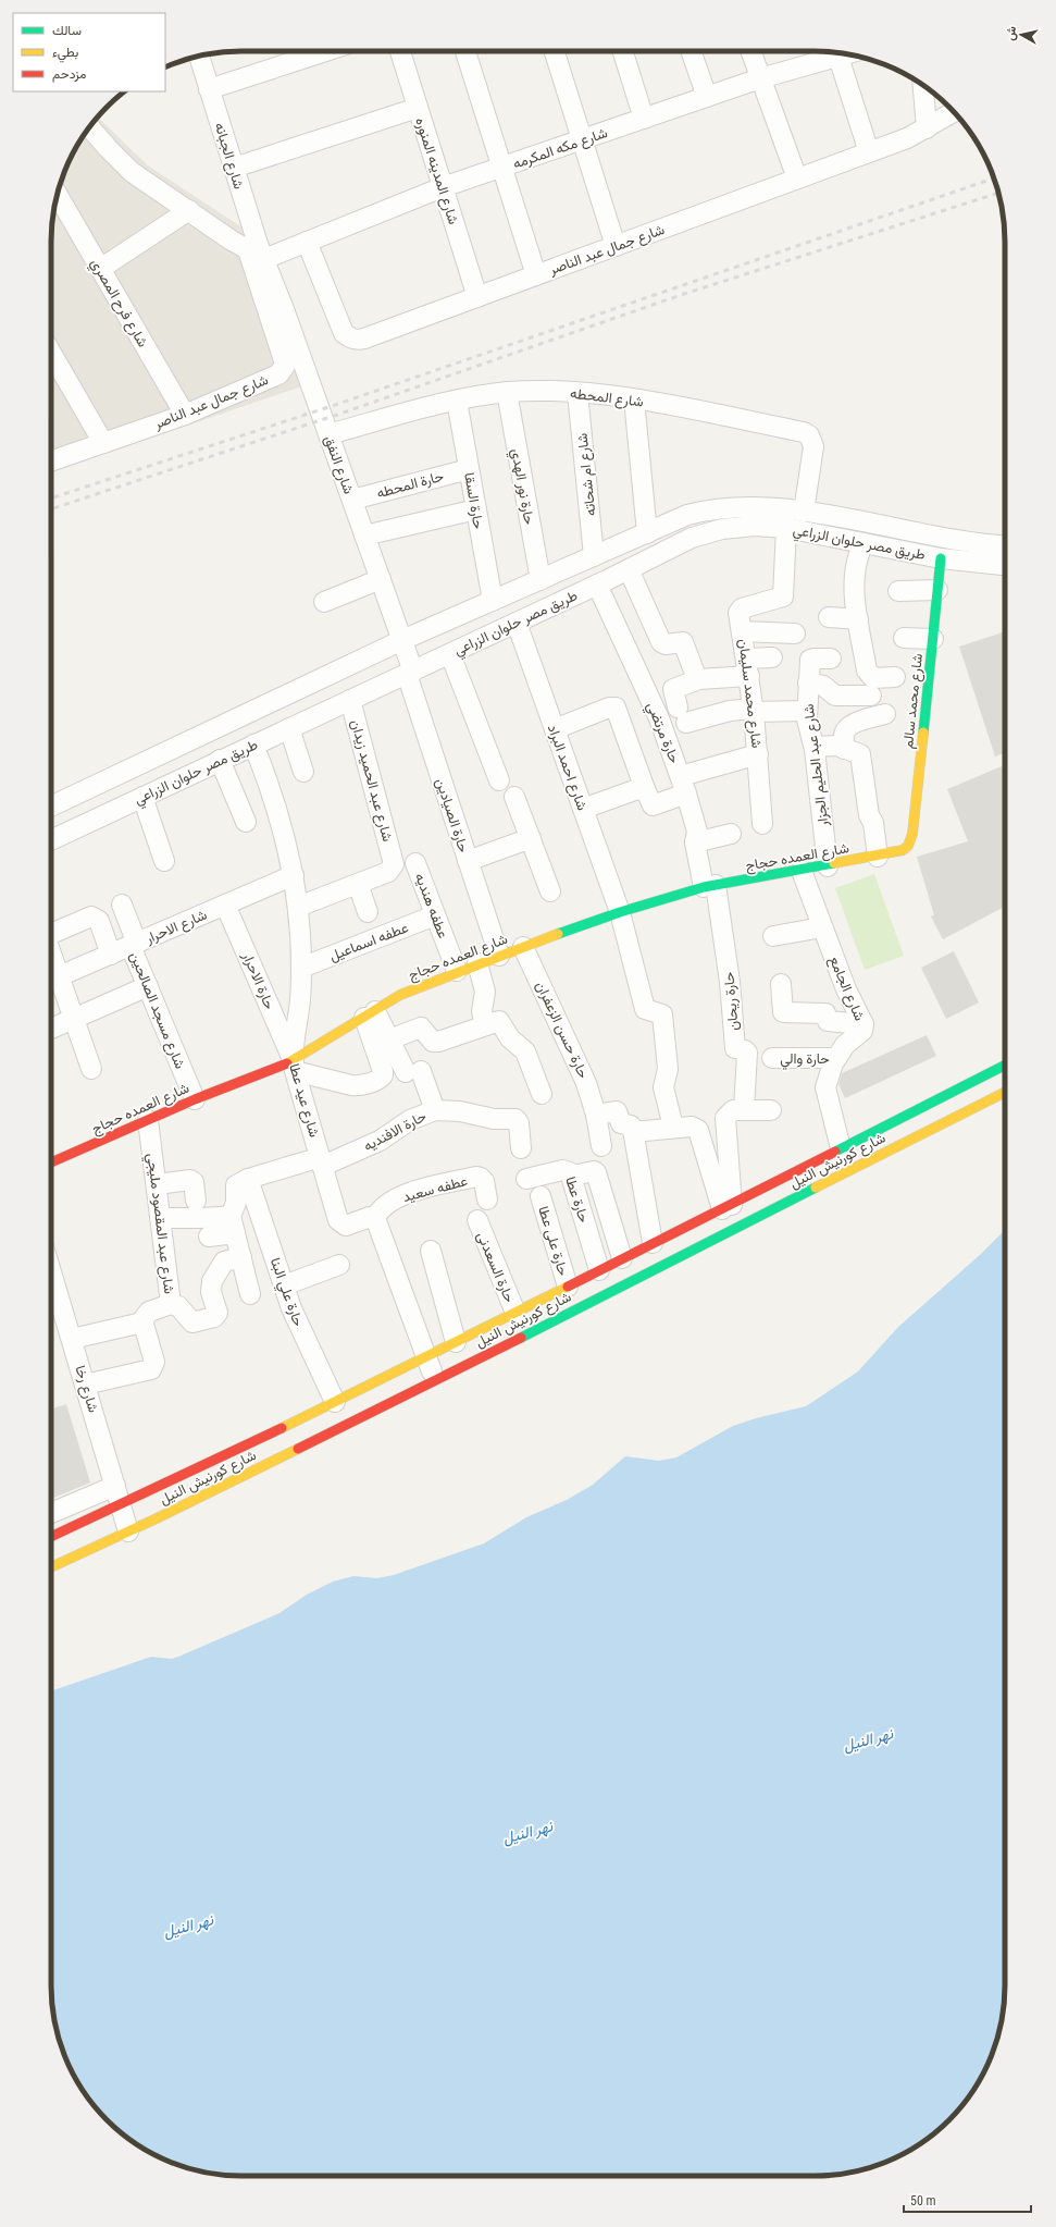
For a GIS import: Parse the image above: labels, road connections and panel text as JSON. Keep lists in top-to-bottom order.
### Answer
{
  "streets": {
    "main road": ["شارع محمد سالم", "شارع العمده حجاج", "شارع كورنيش النيل"],
    "street": [
      "شارع مكه المكرمه",
      "شارع الجبانه",
      "شارع المدينه المنوره",
      "شارع جمال عبد الناصر",
      "شارع فرح المصري",
      "شارع المحطه",
      "شارع النفق",
      "شارع ام شحاته",
      "حارة المحطه",
      "حارة نور الهدي",
      "حارة السقا",
      "طريق مصر حلوان الزراعي",
      "شارع محمد سليمان",
      "حارة مرتضي",
      "شارع عبد الحليم الجزار",
      "شارع احمد البراد",
      "شارع عبد الحميد زيدان",
      "حارة الصيادين",
      "عطفه هنديه",
      "شارع الاحرار",
      "عطفه اسماعيل",
      "حارة الاحرار",
      "شارع الجامع",
      "حارة ريحان",
      "شارع مسجد الصالحين",
      "حارة حسن الزعفران",
      "حارة والي",
      "شارع عيد عطا",
      "حارة الافنديه",
      "عطفه سعيد",
      "حارة عطا",
      "شارع عبد المقصود مليجي",
      "حارة على عطا",
      "حارة السعدنى",
      "حارة علي البنا",
      "شارع رخا"
    ]
  },
  "crossings": [
    ["شارع مكه المكرمه", "شارع الجبانه"],
    ["شارع مكه المكرمه", "شارع المدينه المنوره"],
    ["شارع مكه المكرمه", "شارع جمال عبد الناصر"],
    ["شارع مكه المكرمه", "شارع النفق"],
    ["شارع الجبانه", "شارع جمال عبد الناصر"],
    ["شارع الجبانه", "شارع النفق"],
    ["شارع المدينه المنوره", "شارع جمال عبد الناصر"],
    ["شارع جمال عبد الناصر", "شارع فرح المصري"],
    ["شارع جمال عبد الناصر", "شارع النفق"],
    ["شارع المحطه", "شارع النفق"],
    ["شارع المحطه", "شارع ام شحاته"],
    ["شارع المحطه", "حارة نور الهدي"],
    ["شارع المحطه", "حارة السقا"],
    ["شارع المحطه", "طريق مصر حلوان الزراعي"],
    ["شارع النفق", "حارة المحطه"],
    ["شارع النفق", "طريق مصر حلوان الزراعي"],
    ["شارع النفق", "حارة الصيادين"],
    ["شارع ام شحاته", "طريق مصر حلوان الزراعي"],
    ["حارة المحطه", "حارة السقا"],
    ["حارة نور الهدي", "طريق مصر حلوان الزراعي"],
    ["حارة السقا", "طريق مصر حلوان الزراعي"],
    ["طريق مصر حلوان الزراعي", "شارع محمد سليمان"],
    ["طريق مصر حلوان الزراعي", "شارع محمد سالم"],
    ["طريق مصر حلوان الزراعي", "حارة مرتضي"],
    ["طريق مصر حلوان الزراعي", "شارع احمد البراد"],
    ["طريق مصر حلوان الزراعي", "شارع عبد الحميد زيدان"],
    ["طريق مصر حلوان الزراعي", "حارة الصيادين"],
    ["طريق مصر حلوان الزراعي", "شارع عيد عطا"],
    ["شارع محمد سالم", "شارع العمده حجاج"],
    ["حارة مرتضي", "شارع العمده حجاج"],
    ["حارة مرتضي", "حارة ريحان"],
    ["شارع عبد الحليم الجزار", "شارع العمده حجاج"],
    ["شارع احمد البراد", "شارع العمده حجاج"],
    ["حارة الصيادين", "شارع العمده حجاج"],
    ["شارع العمده حجاج", "عطفه هنديه"],
    ["شارع العمده حجاج", "حارة الاحرار"],
    ["شارع العمده حجاج", "شارع الجامع"],
    ["شارع العمده حجاج", "حارة ريحان"],
    ["شارع العمده حجاج", "شارع مسجد الصالحين"],
    ["شارع العمده حجاج", "حارة حسن الزعفران"],
    ["شارع العمده حجاج", "شارع عيد عطا"],
    ["شارع العمده حجاج", "شارع عبد المقصود مليجي"],
    ["عطفه هنديه", "عطفه اسماعيل"],
    ["شارع الاحرار", "حارة الاحرار"],
    ["شارع الاحرار", "شارع مسجد الصالحين"],
    ["شارع الاحرار", "شارع عيد عطا"],
    ["عطفه اسماعيل", "شارع عيد عطا"],
    ["حارة الاحرار", "شارع عيد عطا"],
    ["شارع الجامع", "حارة والي"],
    ["شارع الجامع", "شارع كورنيش النيل"],
    ["شارع عيد عطا", "حارة الافنديه"],
    ["شارع عيد عطا", "عطفه سعيد"],
    ["حارة الافنديه", "حارة علي البنا"],
    ["شارع كورنيش النيل", "حارة عطا"],
    ["شارع كورنيش النيل", "حارة على عطا"],
    ["شارع كورنيش النيل", "حارة السعدنى"],
    ["شارع كورنيش النيل", "حارة علي البنا"],
    ["شارع كورنيش النيل", "شارع رخا"]
  ],
  "water": ["نهر النيل"],
  "legend": ["سالك", "بطيء", "مزدحم"],
  "scale_bar": "50 m",
  "north": "left"
}
